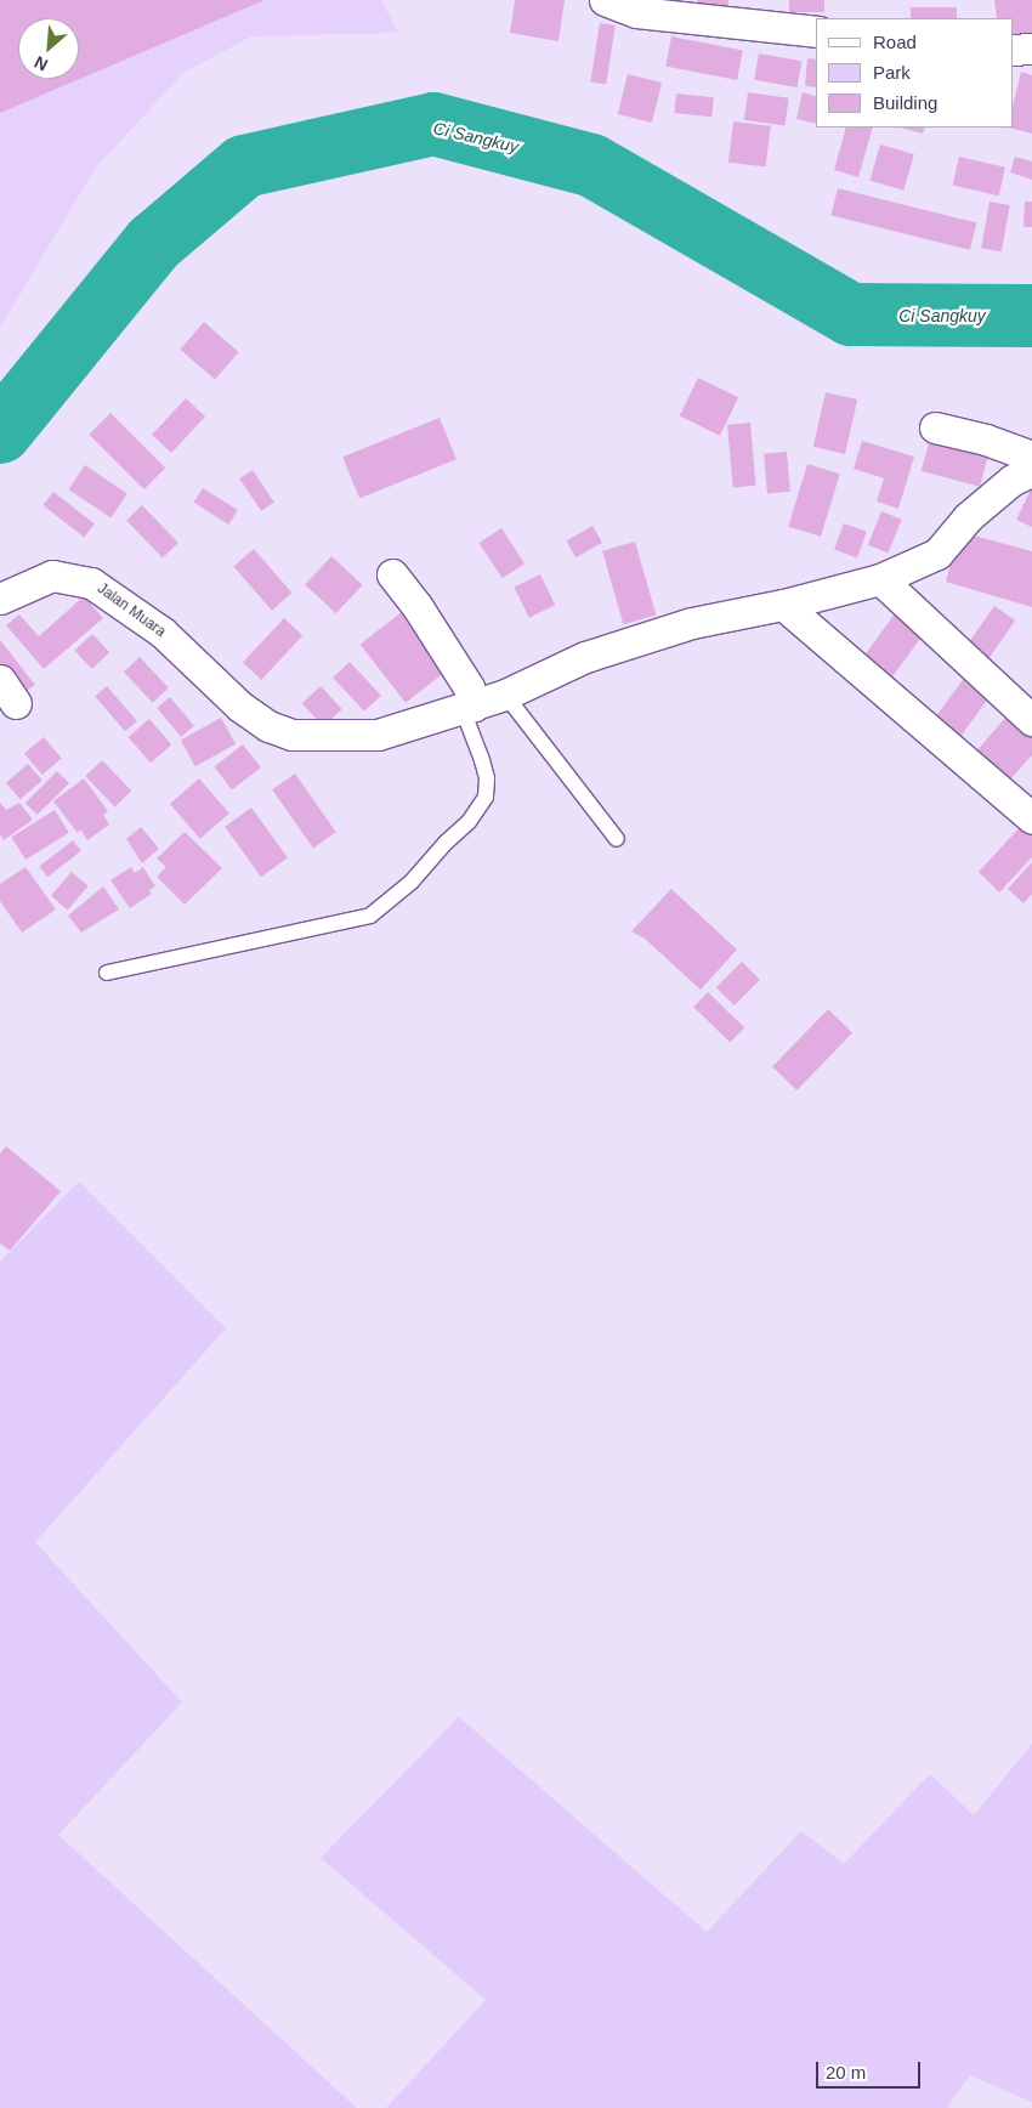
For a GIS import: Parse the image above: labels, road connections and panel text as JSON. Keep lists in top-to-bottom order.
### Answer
{
  "streets": {
    "street": ["Jalan Muara"]
  },
  "water": ["Ci Sangkuy"],
  "legend": ["Road", "Park", "Building"],
  "scale_bar": "20 m",
  "north": "bottom left"
}
